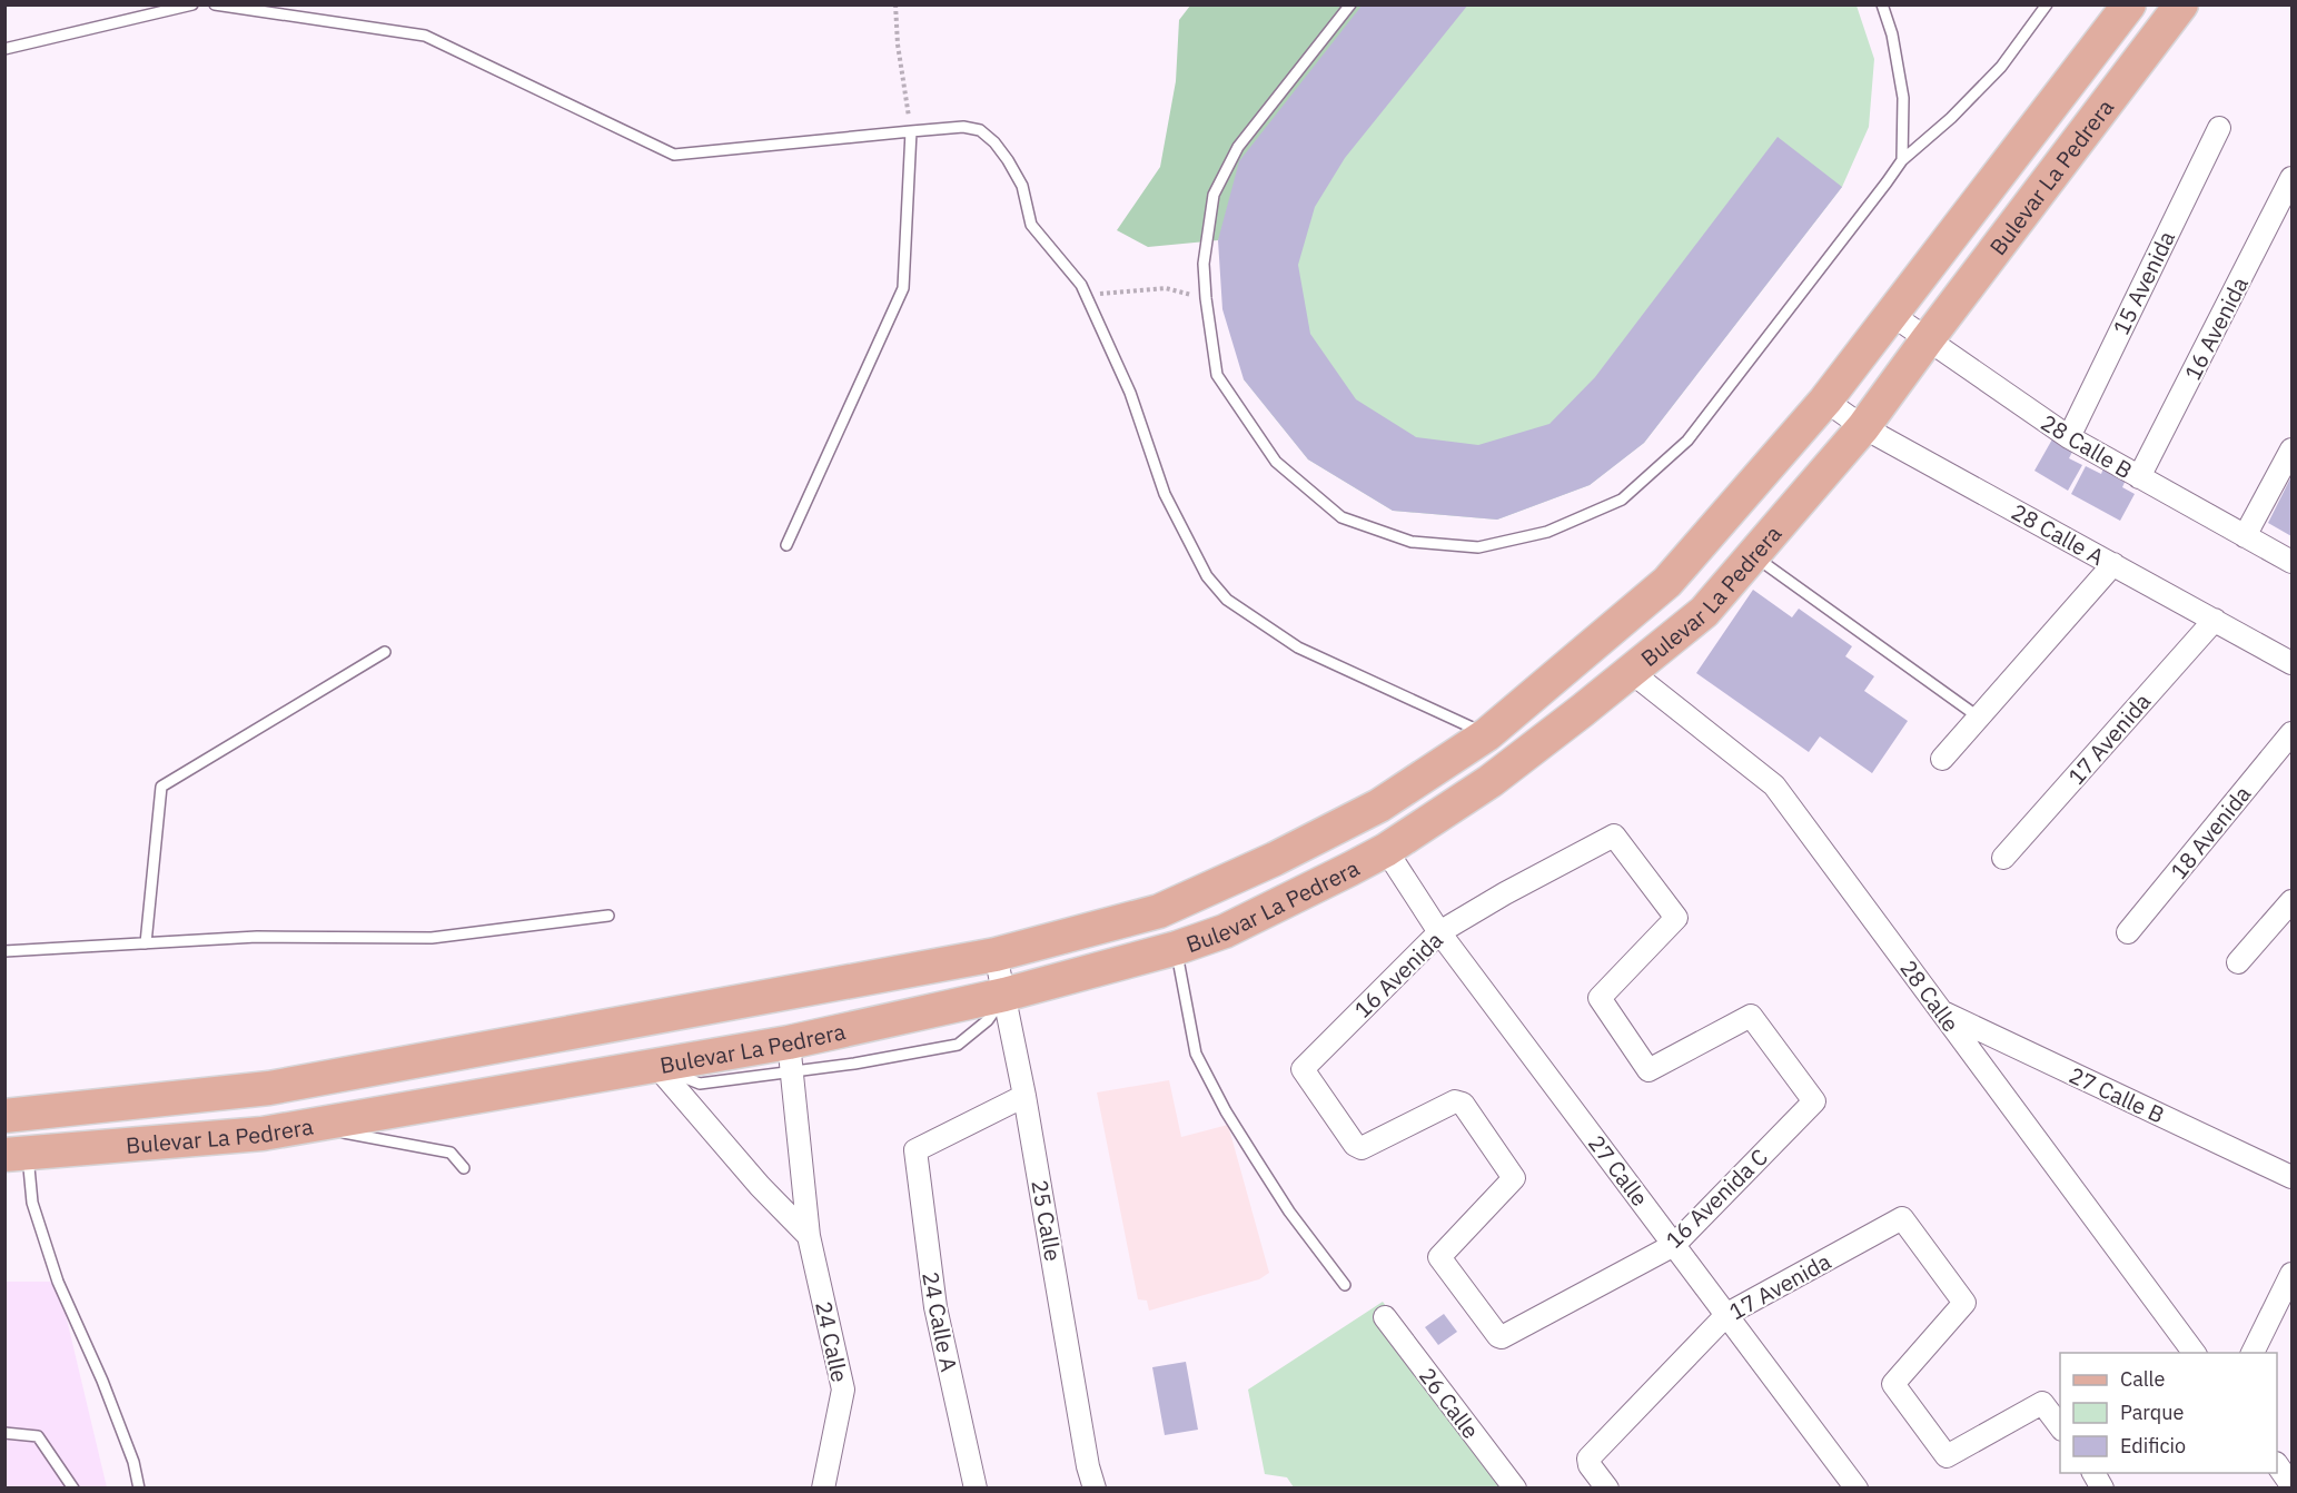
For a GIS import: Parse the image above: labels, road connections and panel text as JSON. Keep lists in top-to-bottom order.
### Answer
{
  "streets": {
    "main road": ["Bulevar La Pedrera"],
    "street": [
      "15 Avenida",
      "16 Avenida",
      "28 Calle B",
      "28 Calle A",
      "17 Avenida",
      "18 Avenida",
      "28 Calle",
      "27 Calle B",
      "27 Calle",
      "16 Avenida C",
      "25 Calle",
      "24 Calle A",
      "24 Calle",
      "26 Calle"
    ]
  },
  "crossings": [
    ["Bulevar La Pedrera", "28 Calle B"],
    ["Bulevar La Pedrera", "28 Calle A"],
    ["Bulevar La Pedrera", "28 Calle"],
    ["Bulevar La Pedrera", "27 Calle"],
    ["Bulevar La Pedrera", "25 Calle"],
    ["Bulevar La Pedrera", "24 Calle"],
    ["15 Avenida", "28 Calle B"],
    ["16 Avenida", "28 Calle B"],
    ["16 Avenida", "27 Calle"],
    ["16 Avenida", "16 Avenida C"],
    ["28 Calle A", "17 Avenida"],
    ["17 Avenida", "27 Calle"],
    ["28 Calle", "27 Calle B"],
    ["27 Calle", "16 Avenida C"],
    ["25 Calle", "24 Calle A"]
  ],
  "legend": ["Calle", "Parque", "Edificio"]
}
